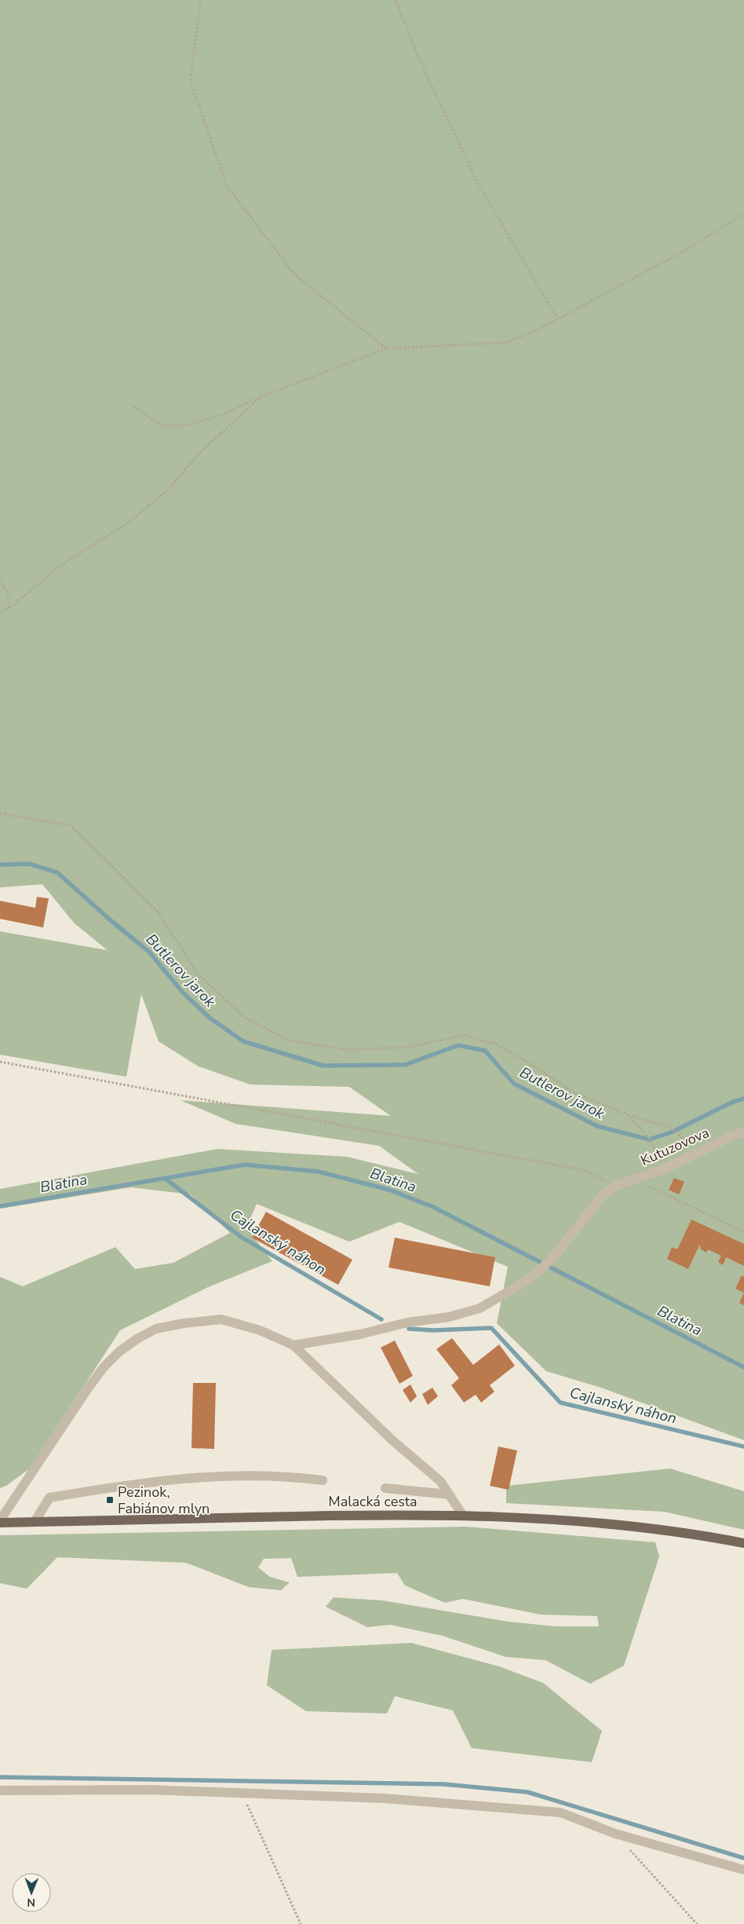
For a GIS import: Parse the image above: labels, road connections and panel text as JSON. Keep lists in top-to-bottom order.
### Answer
{
  "streets": {
    "main road": ["Malacká cesta"],
    "lane": ["Kutuzovova"]
  },
  "water": ["Butlerov jarok", "Blatina", "Cajlanský náhon"],
  "places": {
    "transit": ["Pezinok, Fabiánov mlyn"]
  },
  "north": "bottom"
}
